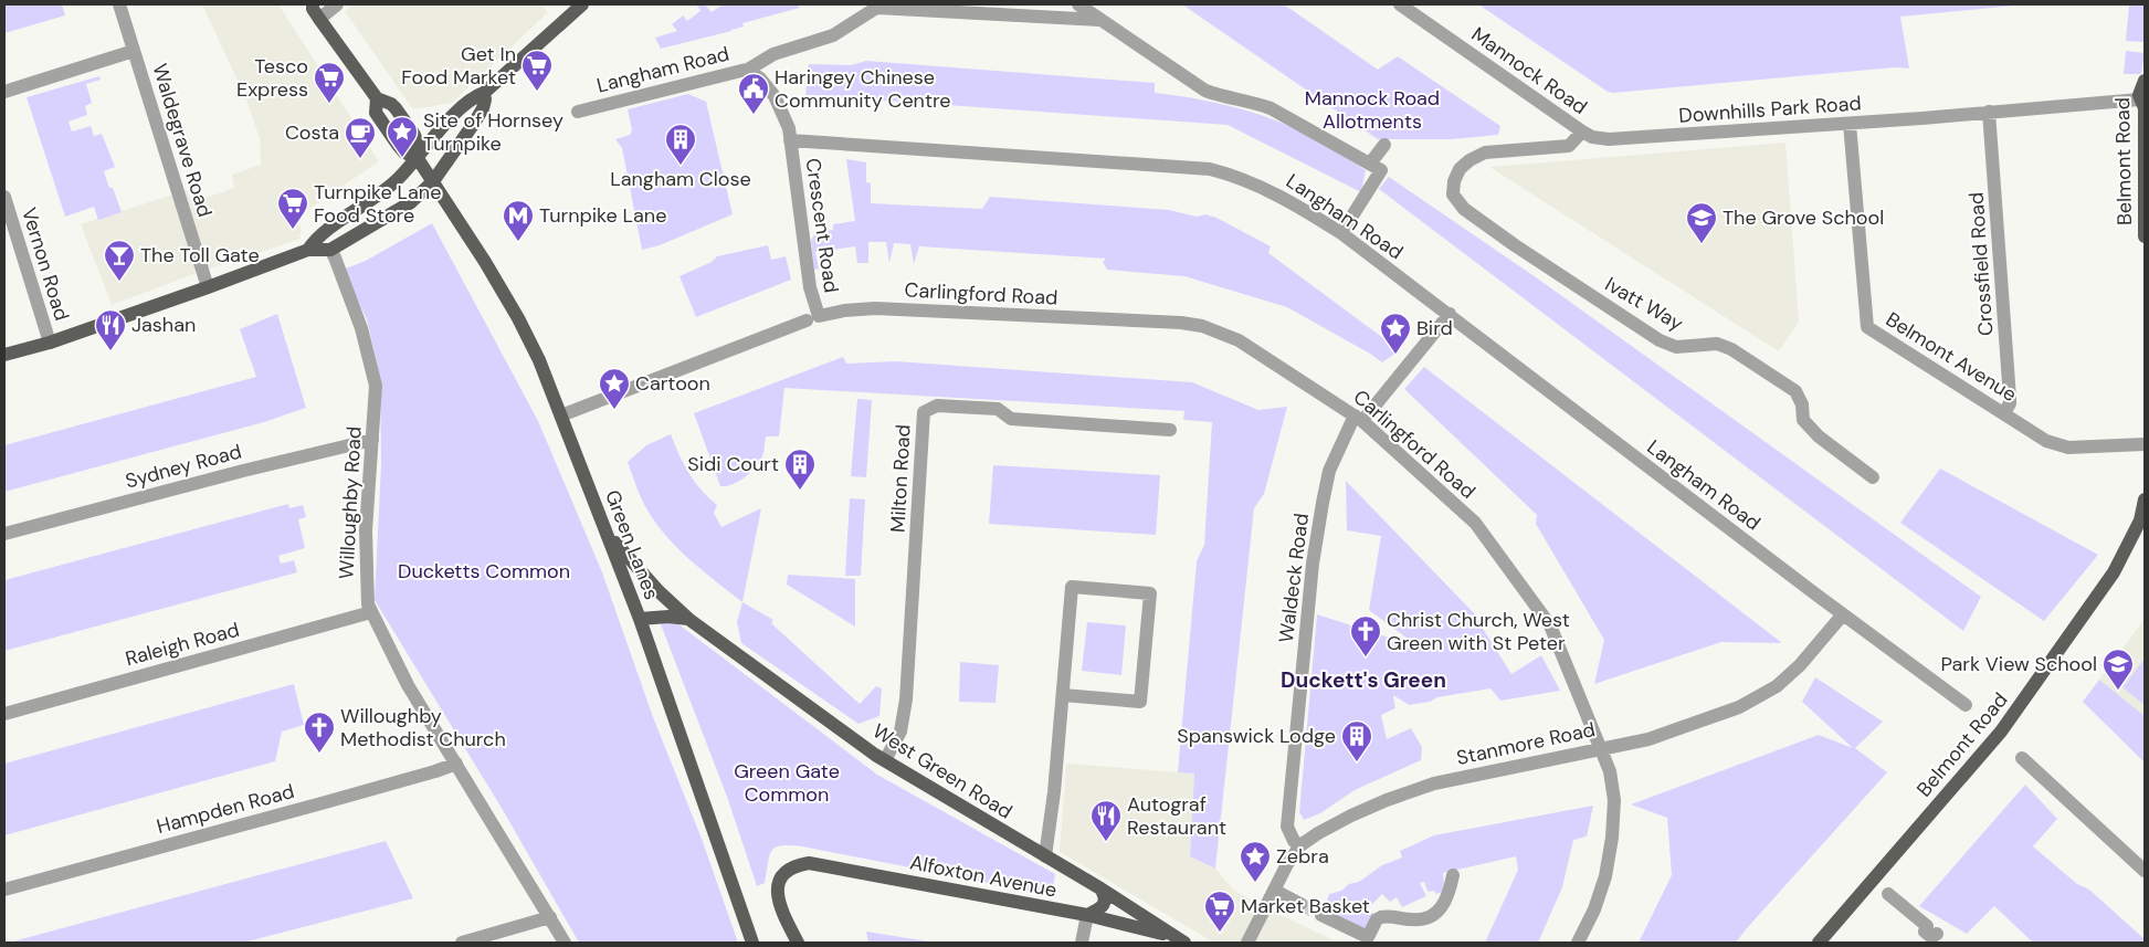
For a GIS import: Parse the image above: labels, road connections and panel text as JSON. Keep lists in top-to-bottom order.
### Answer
{
  "streets": {
    "main road": [
      "Belmont Road",
      "Green Lanes",
      "West Green Road",
      "Alfoxton Avenue"
    ],
    "street": [
      "Langham Road",
      "Mannock Road",
      "Downhills Park Road",
      "Waldegrave Road",
      "Crescent Road",
      "Vernon Road",
      "Crossfield Road",
      "Carlingford Road",
      "Ivatt Way",
      "Belmont Avenue",
      "Sydney Road",
      "Milton Road",
      "Willoughby Road",
      "Waldeck Road",
      "Raleigh Road",
      "Stanmore Road",
      "Hampden Road"
    ]
  },
  "crossings": [
    ["Langham Road", "Crescent Road"],
    ["Langham Road", "Waldeck Road"],
    ["Langham Road", "Stanmore Road"],
    ["Mannock Road", "Downhills Park Road"],
    ["Mannock Road", "Ivatt Way"],
    ["Downhills Park Road", "Belmont Road"],
    ["Downhills Park Road", "Crossfield Road"],
    ["Downhills Park Road", "Ivatt Way"],
    ["Downhills Park Road", "Belmont Avenue"],
    ["Crescent Road", "Carlingford Road"],
    ["Crossfield Road", "Belmont Avenue"],
    ["Carlingford Road", "Green Lanes"],
    ["Carlingford Road", "Waldeck Road"],
    ["Carlingford Road", "Stanmore Road"],
    ["Sydney Road", "Willoughby Road"],
    ["Milton Road", "West Green Road"],
    ["Willoughby Road", "Raleigh Road"],
    ["Willoughby Road", "Hampden Road"],
    ["Green Lanes", "West Green Road"],
    ["Waldeck Road", "Stanmore Road"],
    ["West Green Road", "Alfoxton Avenue"]
  ],
  "districts": ["Duckett's Green"],
  "parks": ["Mannock Road Allotments", "Ducketts Common", "Green Gate Common"],
  "places": {
    "supermarket": [
      "Get In Food Market",
      "Tesco Express",
      "Turnpike Lane Food Store",
      "Market Basket"
    ],
    "public building": ["Haringey Chinese Community Centre"],
    "place": [
      "Site of Hornsey Turnpike",
      "Bird",
      "Cartoon",
      "Zebra"
    ],
    "cafe": ["Costa"],
    "building": ["Langham Close", "Sidi Court", "Spanswick Lodge"],
    "metro station": ["Turnpike Lane"],
    "school or university": ["The Grove School", "Park View School"],
    "bar": ["The Toll Gate"],
    "restaurant": ["Jashan", "Autograf Restaurant"],
    "church": ["Christ Church, West Green with St Peter", "Willoughby Methodist Church"]
  }
}
